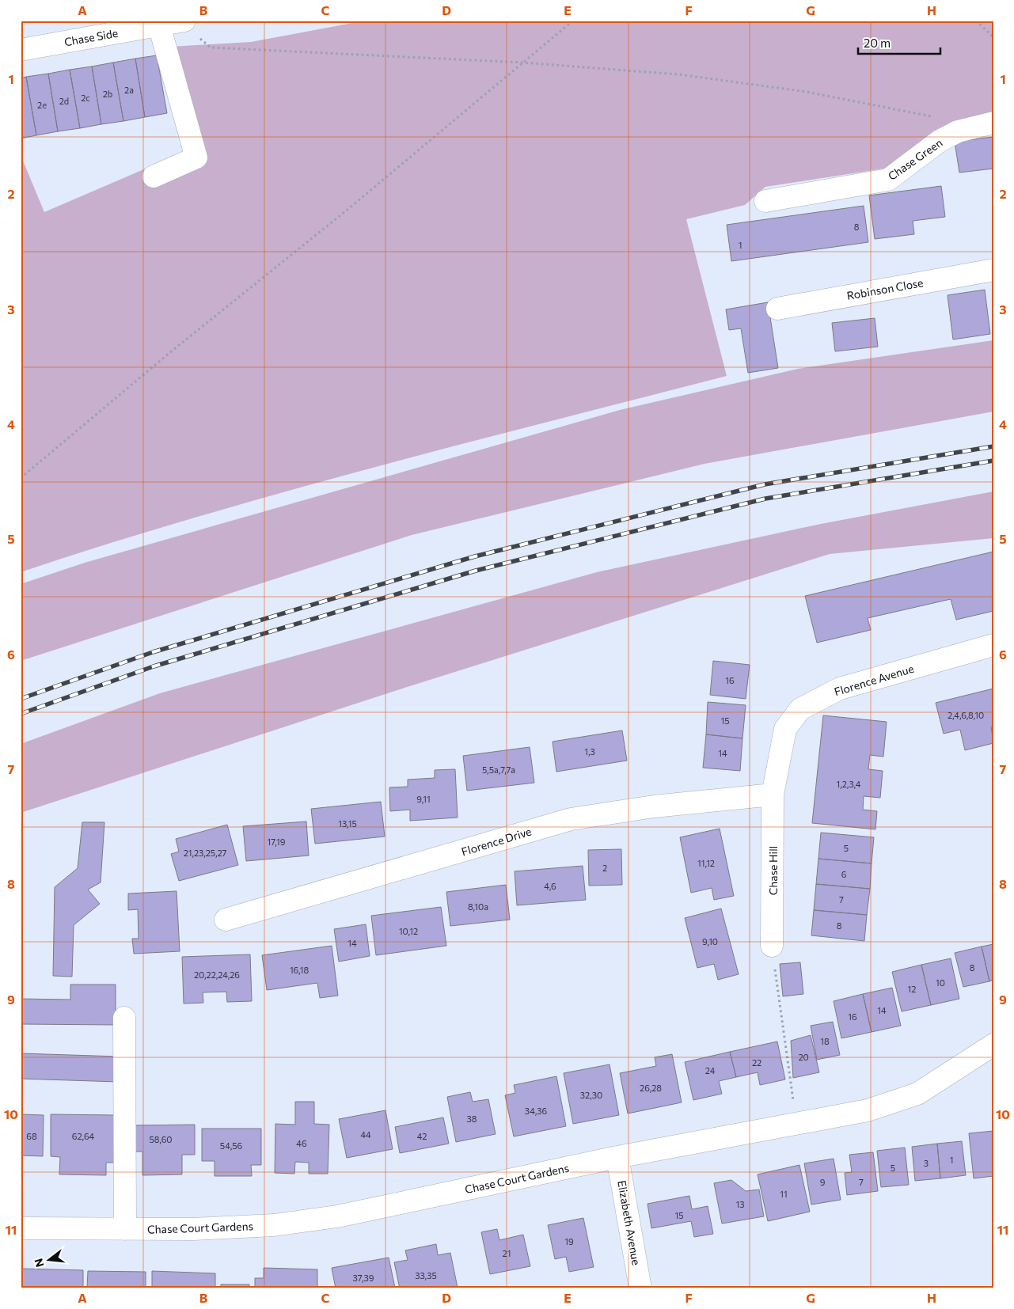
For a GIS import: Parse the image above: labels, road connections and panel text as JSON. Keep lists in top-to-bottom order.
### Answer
{
  "streets": {
    "street": [
      "Chase Side",
      "Chase Green",
      "Robinson Close",
      "Florence Avenue",
      "Florence Drive",
      "Chase Hill",
      "Chase Court Gardens",
      "Elizabeth Avenue"
    ]
  },
  "crossings": [
    ["Florence Avenue", "Florence Drive"],
    ["Florence Avenue", "Chase Hill"],
    ["Florence Drive", "Chase Hill"],
    ["Chase Court Gardens", "Elizabeth Avenue"]
  ],
  "house_numbers": [
    "2a",
    "2b",
    "2c",
    "2d",
    "2e",
    "8",
    "1",
    "16",
    "2,4,6,8,10",
    "15",
    "1,3",
    "14",
    "5,5a,7,7a",
    "1,2,3,4",
    "9,11",
    "13,15",
    "17,19",
    "5",
    "21,23,25,27",
    "11,12",
    "2",
    "6",
    "4,6",
    "7",
    "8,10a",
    "8",
    "10,12",
    "9,10",
    "14",
    "8",
    "16,18",
    "20,22,24,26",
    "10",
    "12",
    "14",
    "16",
    "18",
    "20",
    "22",
    "24",
    "26,28",
    "32,30",
    "34,36",
    "38",
    "44",
    "68",
    "62,64",
    "42",
    "58,60",
    "46",
    "54,56",
    "1",
    "3",
    "5",
    "9",
    "7",
    "11",
    "13",
    "15",
    "19",
    "21",
    "33,35",
    "37,39"
  ],
  "scale_bar": "20 m",
  "north": "left",
  "grid": {
    "columns": [
      "A",
      "B",
      "C",
      "D",
      "E",
      "F",
      "G",
      "H"
    ],
    "rows": [
      "1",
      "2",
      "3",
      "4",
      "5",
      "6",
      "7",
      "8",
      "9",
      "10",
      "11"
    ]
  }
}
